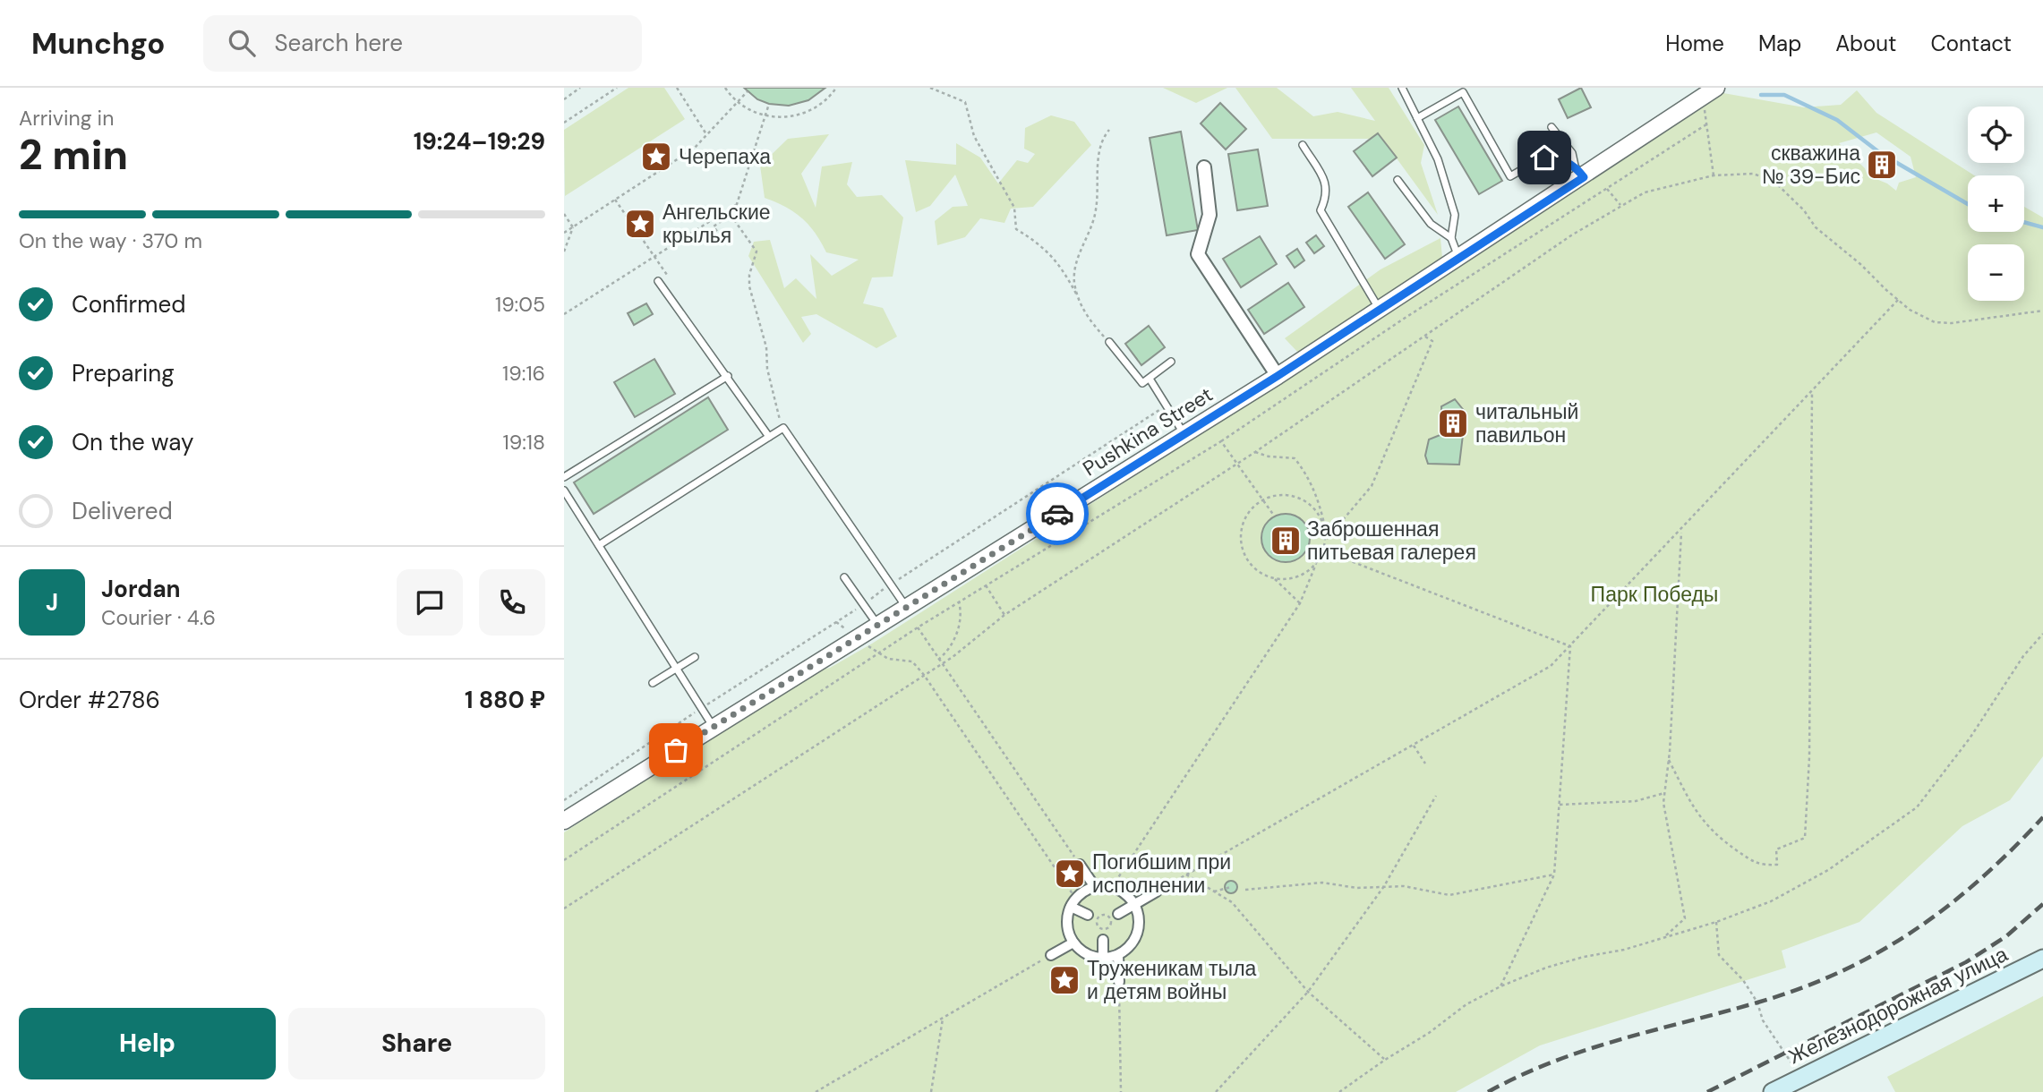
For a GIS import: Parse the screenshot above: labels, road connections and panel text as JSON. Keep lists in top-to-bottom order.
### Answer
{
  "streets": {
    "main road": ["Железнодорожная улица"],
    "street": ["Pushkina Street"]
  },
  "parks": ["Парк Победы"],
  "places": {
    "place": [
      "Черепаха",
      "Ангельские крылья",
      "Погибшим при исполнении",
      "Труженикам тыла и детям войны"
    ],
    "building": ["скважина № 39-Бис", "читальный павильон", "Заброшенная питьевая галерея"]
  },
  "page": {
    "header": "Munchgo",
    "search": "Search here",
    "nav": [
      "Home",
      "Map",
      "About",
      "Contact"
    ],
    "heading": ["2 min", "Arriving in", "19:24–19:29"],
    "panel": [
      "Jordan",
      "Courier · 4.6",
      "Order #2786",
      "1 880 ₽"
    ],
    "map_buttons": ["+", "−"],
    "bar": "On the way · 370 m",
    "list": [
      ["Confirmed", "19:05"],
      ["Preparing", "19:16"],
      ["On the way", "19:18"],
      "Delivered"
    ],
    "round": "J",
    "buttons": ["Help", "Share"]
  }
}
